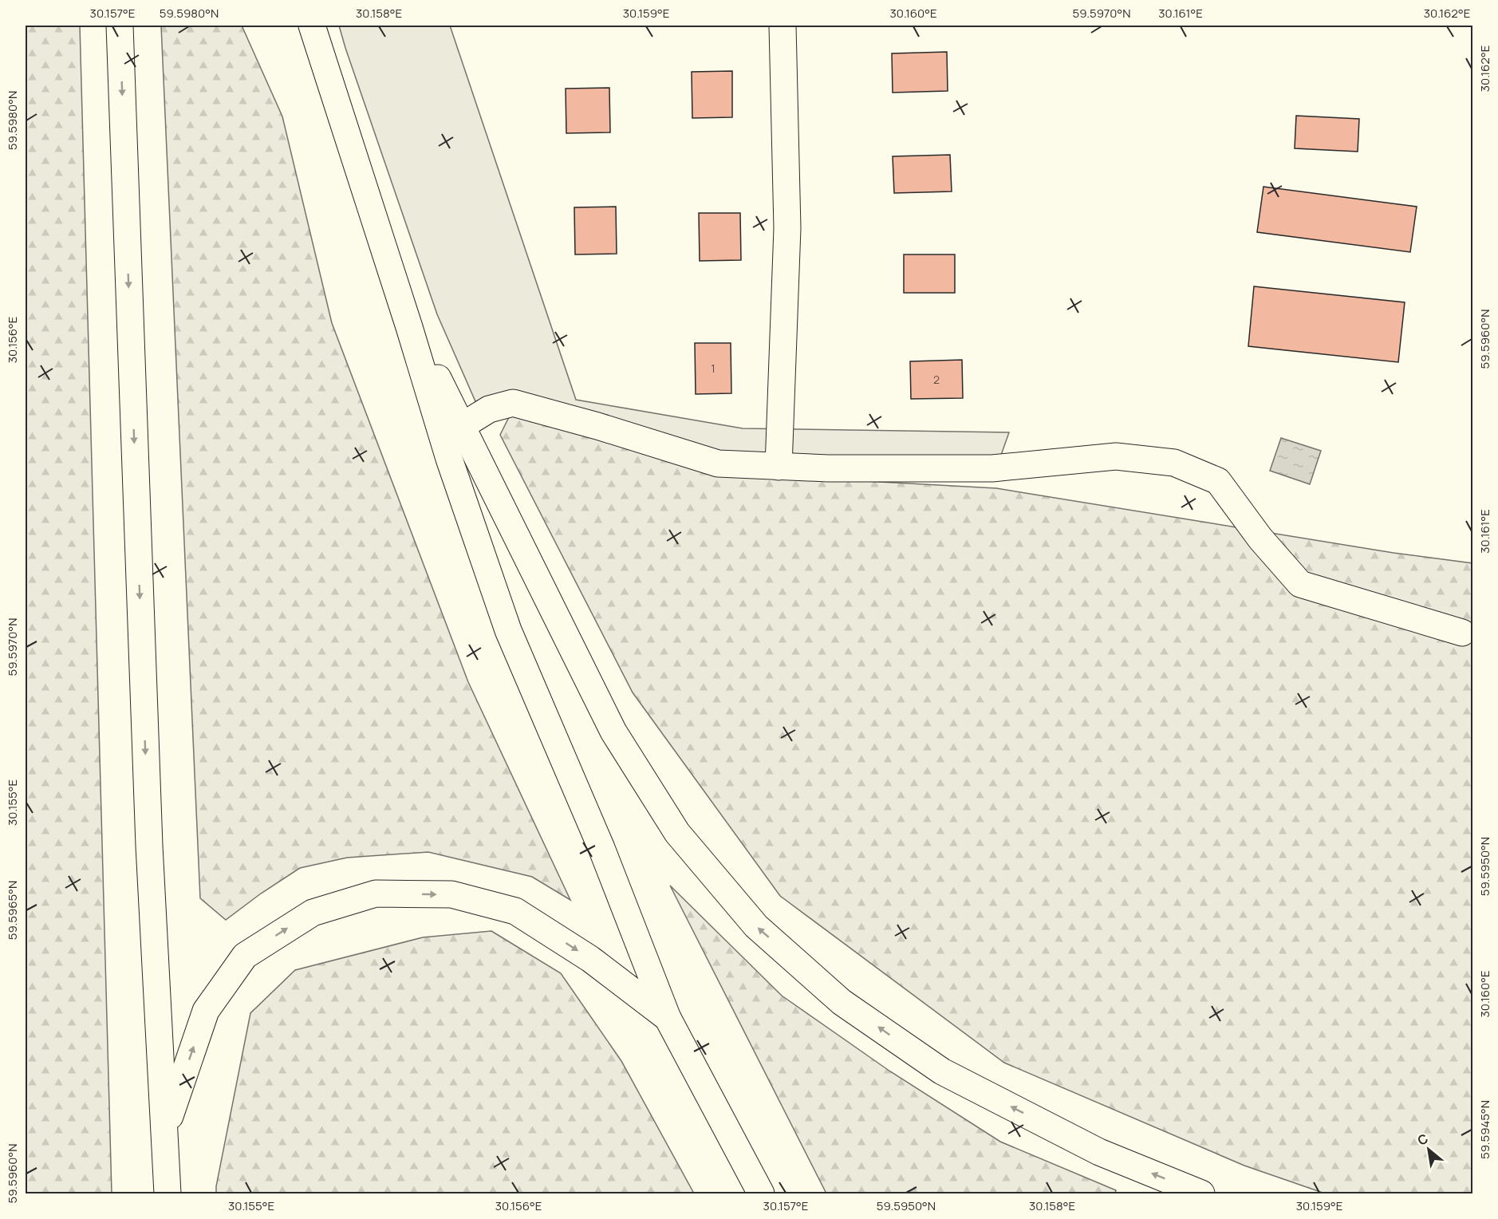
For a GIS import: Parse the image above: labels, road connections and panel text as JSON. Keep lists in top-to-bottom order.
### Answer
{
  "house_numbers": ["1", "2"],
  "north": "top left",
  "coordinates": [
    "30.157°E",
    "59.5980°N",
    "30.158°E",
    "30.159°E",
    "30.160°E",
    "59.5970°N",
    "30.161°E",
    "30.162°E",
    "59.5960°N",
    "30.156°E",
    "30.155°E",
    "59.5950°N",
    "59.5965°N",
    "59.5945°N"
  ]
}
